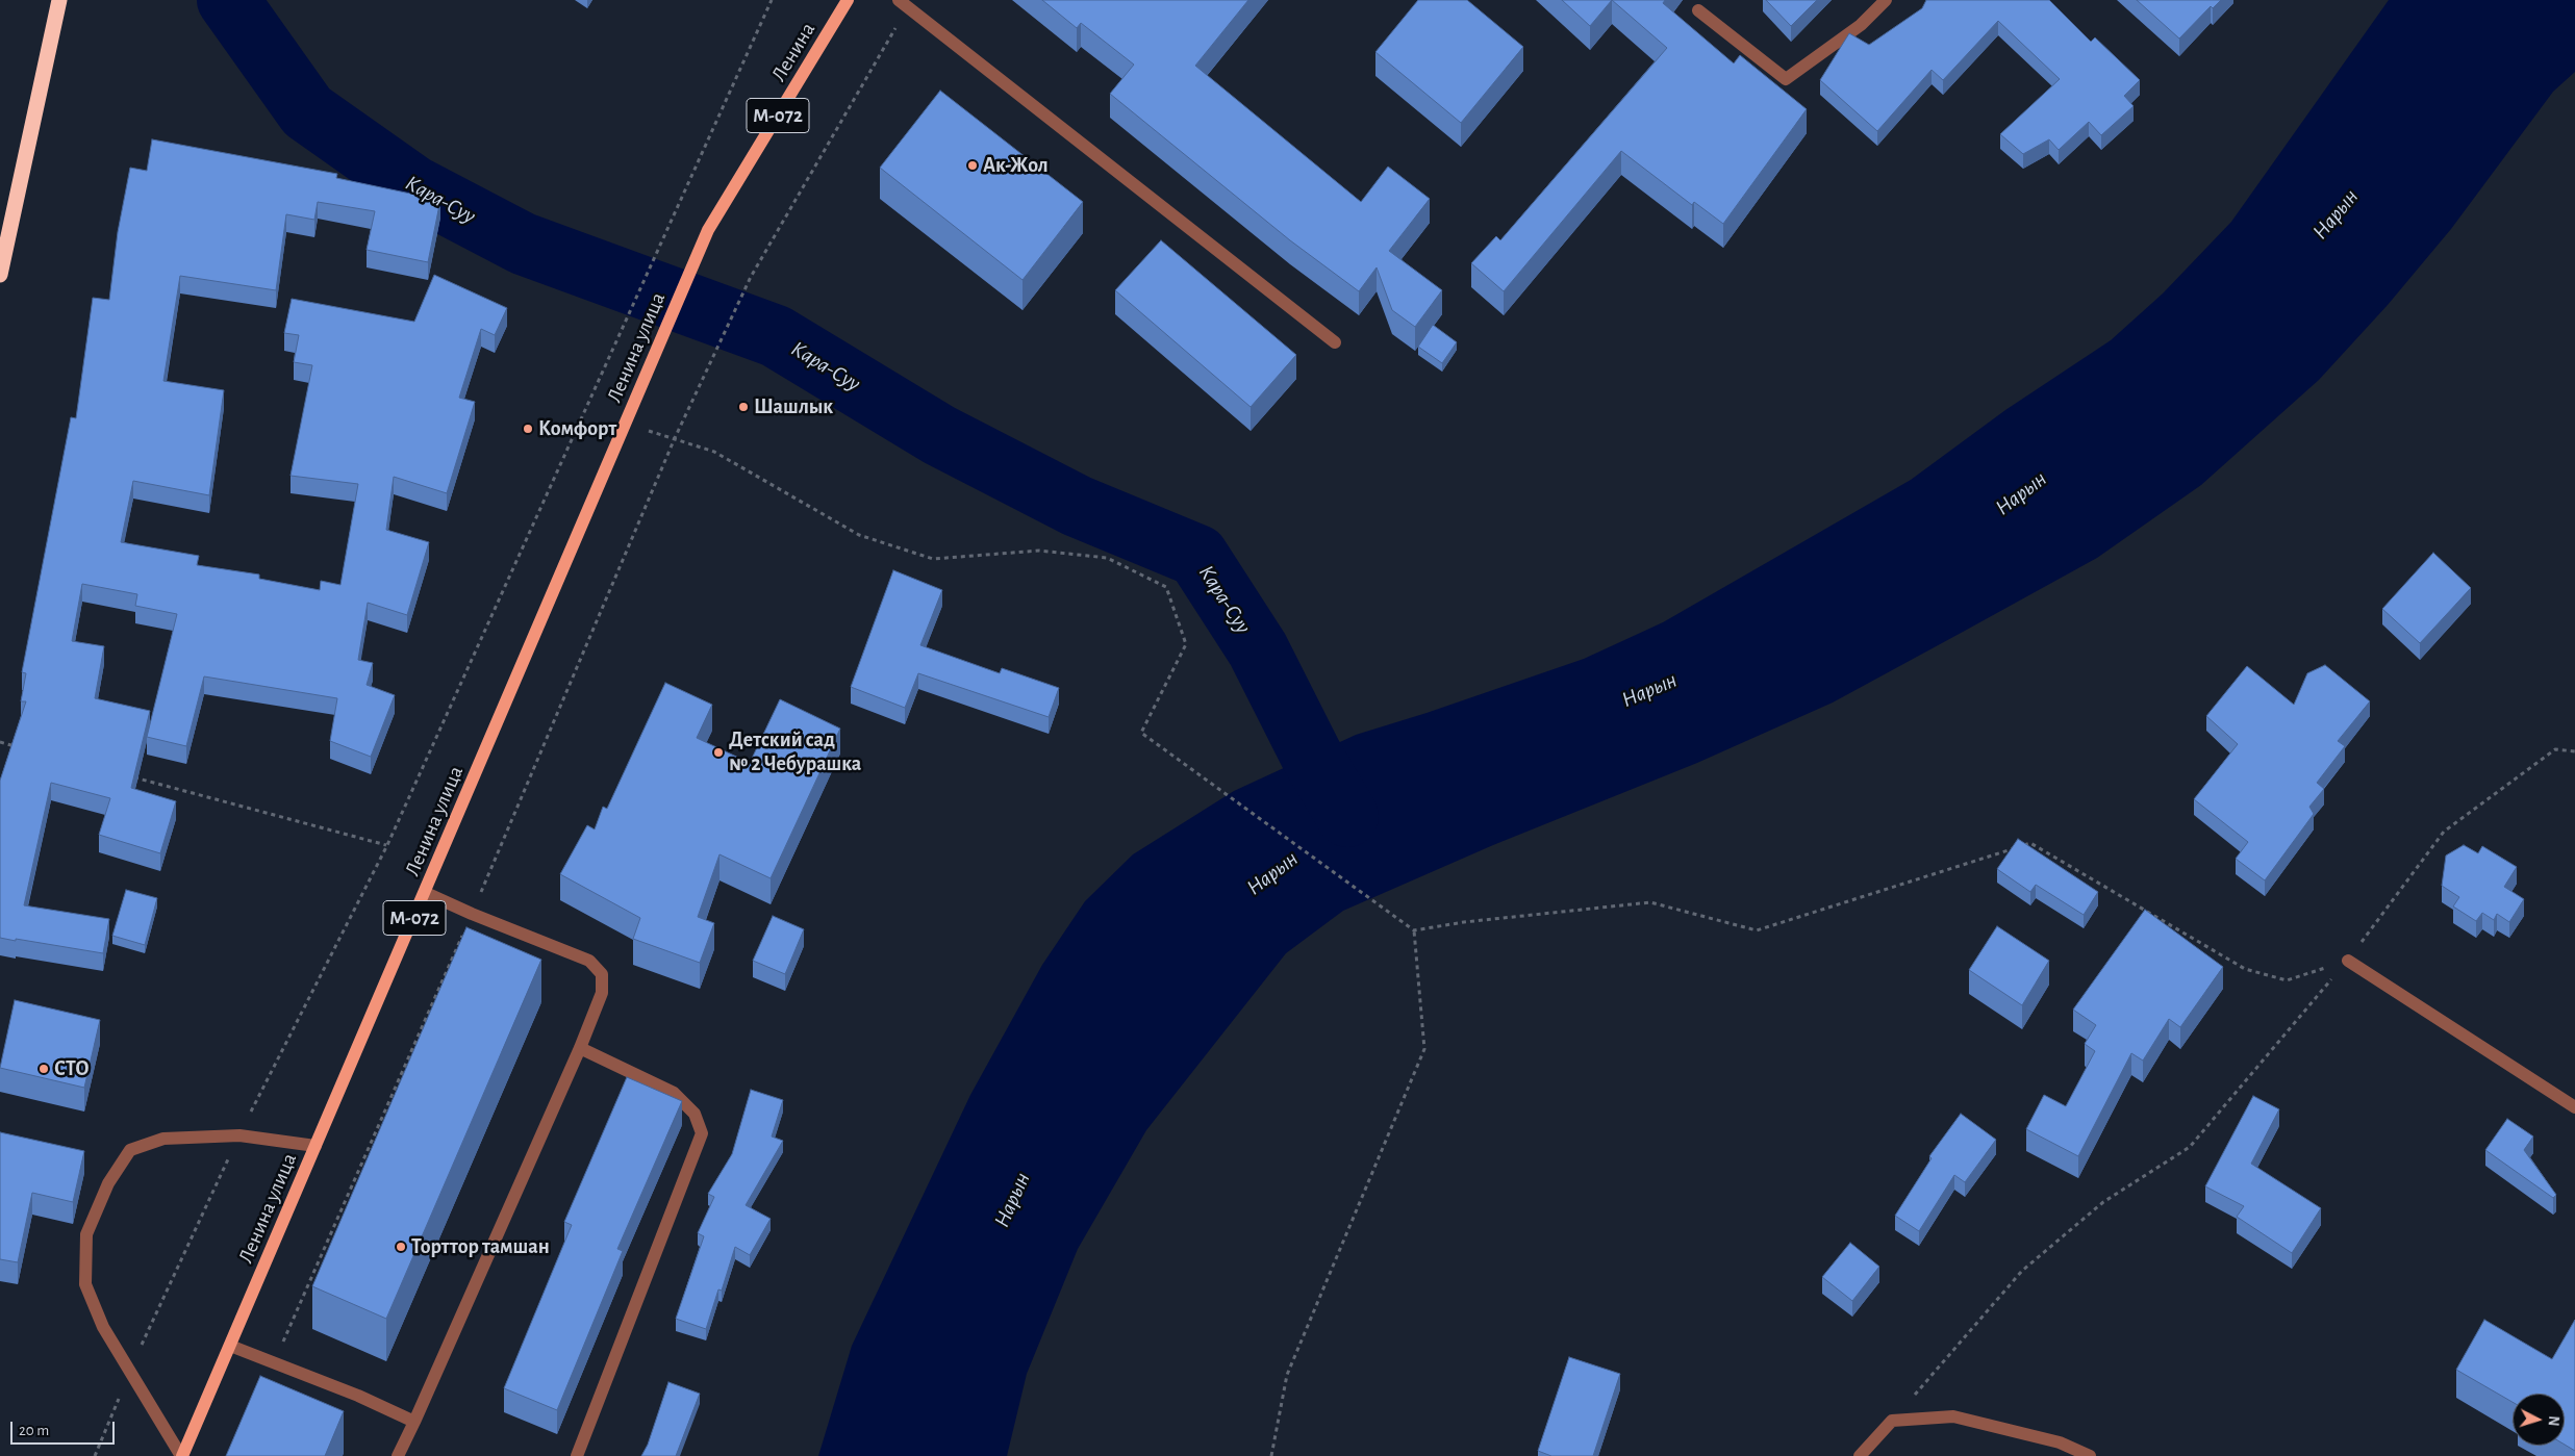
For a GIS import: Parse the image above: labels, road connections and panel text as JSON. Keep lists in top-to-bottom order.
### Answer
{
  "streets": {
    "main road": ["Ленина", "М-072", "Ленина улица"]
  },
  "crossings": [
    ["Ленина", "Ленина улица"]
  ],
  "water": ["Кара-Суу", "Нарын"],
  "places": [
    "Ак-Жол",
    "Шашлык",
    "Комфорт",
    "Детский сад № 2 Чебурашка",
    "СТО",
    "Торттор тамшан"
  ],
  "scale_bar": "20 m",
  "north": "right"
}
